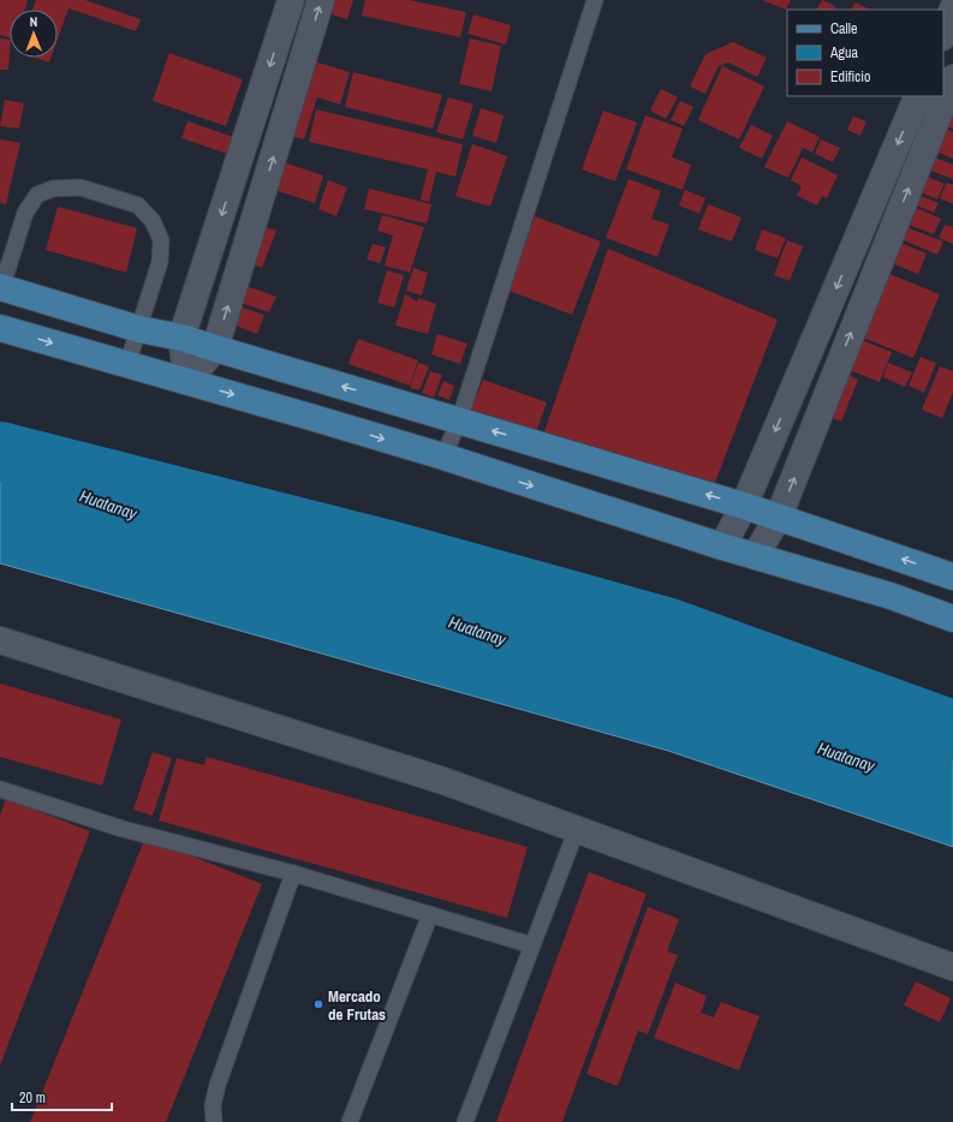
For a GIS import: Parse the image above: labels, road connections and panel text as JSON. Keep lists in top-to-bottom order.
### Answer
{
  "water": ["Huatanay"],
  "places": ["Mercado de Frutas"],
  "legend": ["Calle", "Agua", "Edificio"],
  "scale_bar": "20 m",
  "north": "top"
}
